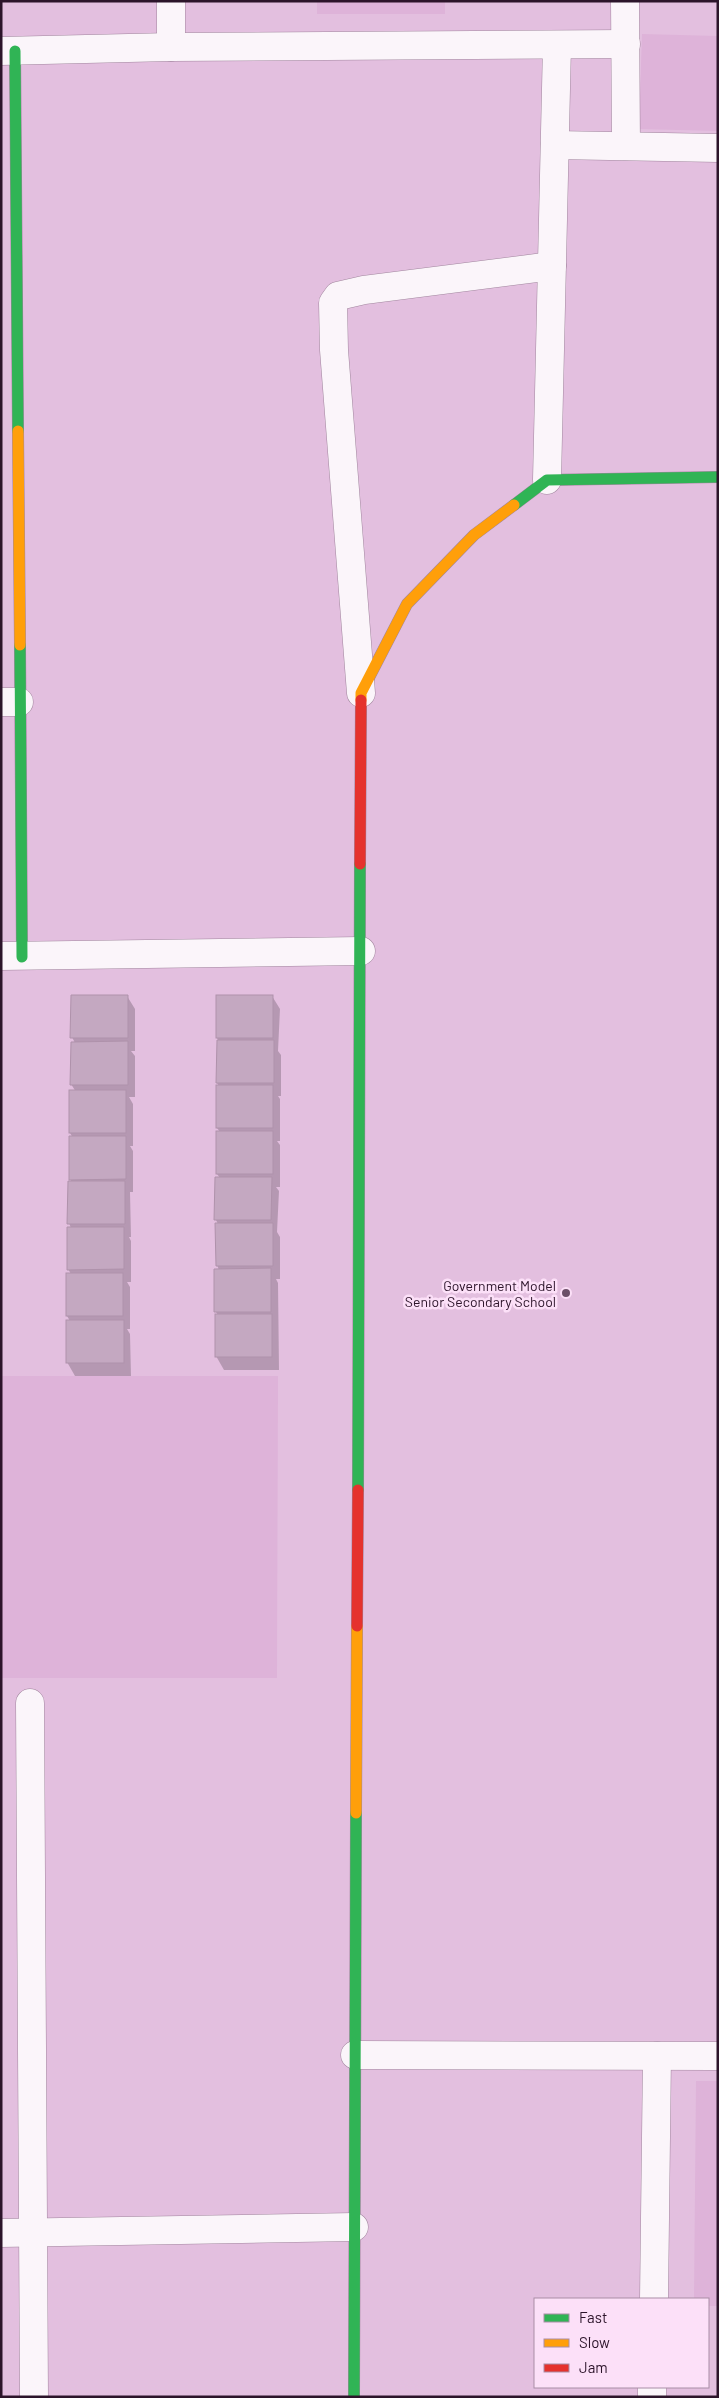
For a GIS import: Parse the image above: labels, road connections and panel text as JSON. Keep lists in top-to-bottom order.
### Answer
{
  "places": ["Government Model Senior Secondary School"],
  "legend": ["Fast", "Slow", "Jam"]
}
